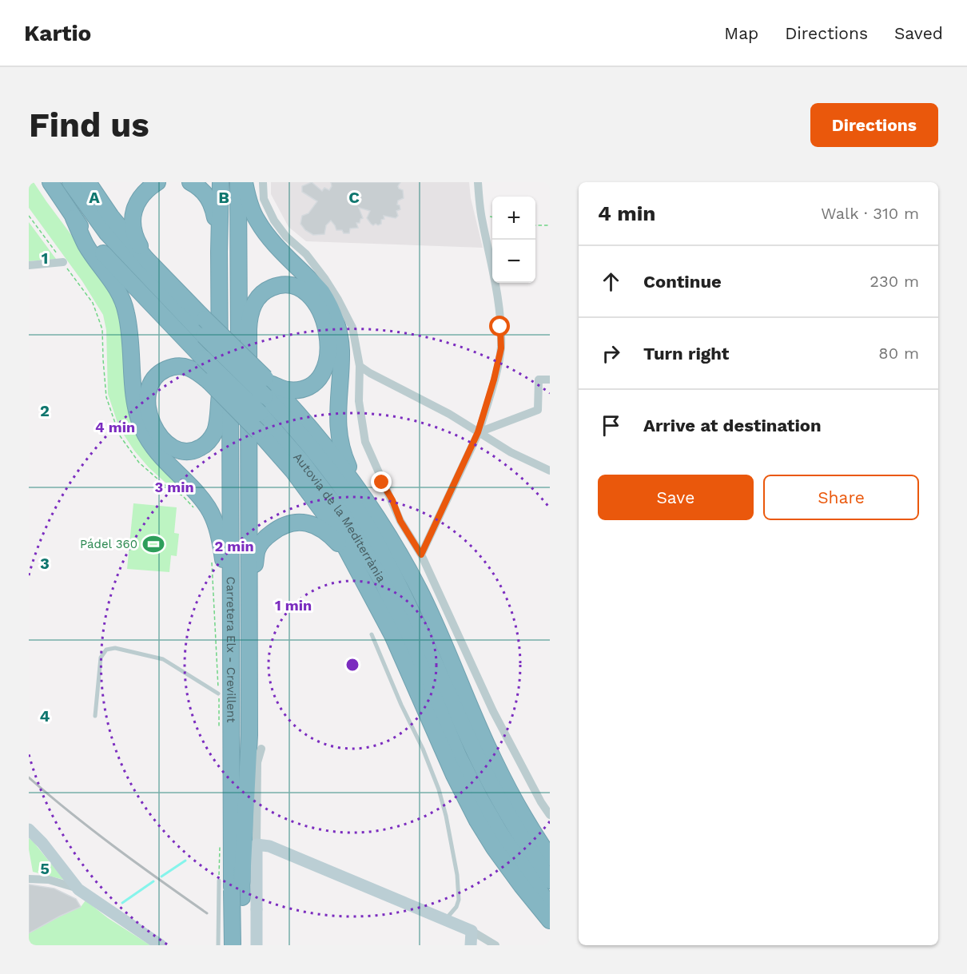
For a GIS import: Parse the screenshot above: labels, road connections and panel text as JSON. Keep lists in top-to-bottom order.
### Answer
{
  "streets": {
    "highway": ["Autovia de la Mediterrània", "Carretera Elx - Crevillent"]
  },
  "places": {
    "sports": ["Pádel 360"]
  },
  "page": {
    "header": "Kartio",
    "nav": ["Map", "Directions", "Saved"],
    "buttons": [
      "Directions",
      ["Save", "Share"]
    ],
    "title": "Find us",
    "heading": ["4 min", "Walk · 310 m"],
    "map_buttons": ["+", "−"],
    "list": [
      ["Continue", "230 m"],
      ["Turn right", "80 m"],
      "Arrive at destination"
    ]
  },
  "grid": {
    "columns": ["A", "B", "C"],
    "rows": [
      "1",
      "2",
      "3",
      "4",
      "5"
    ]
  },
  "rings": [
    "4 min",
    "3 min",
    "2 min",
    "1 min"
  ]
}
